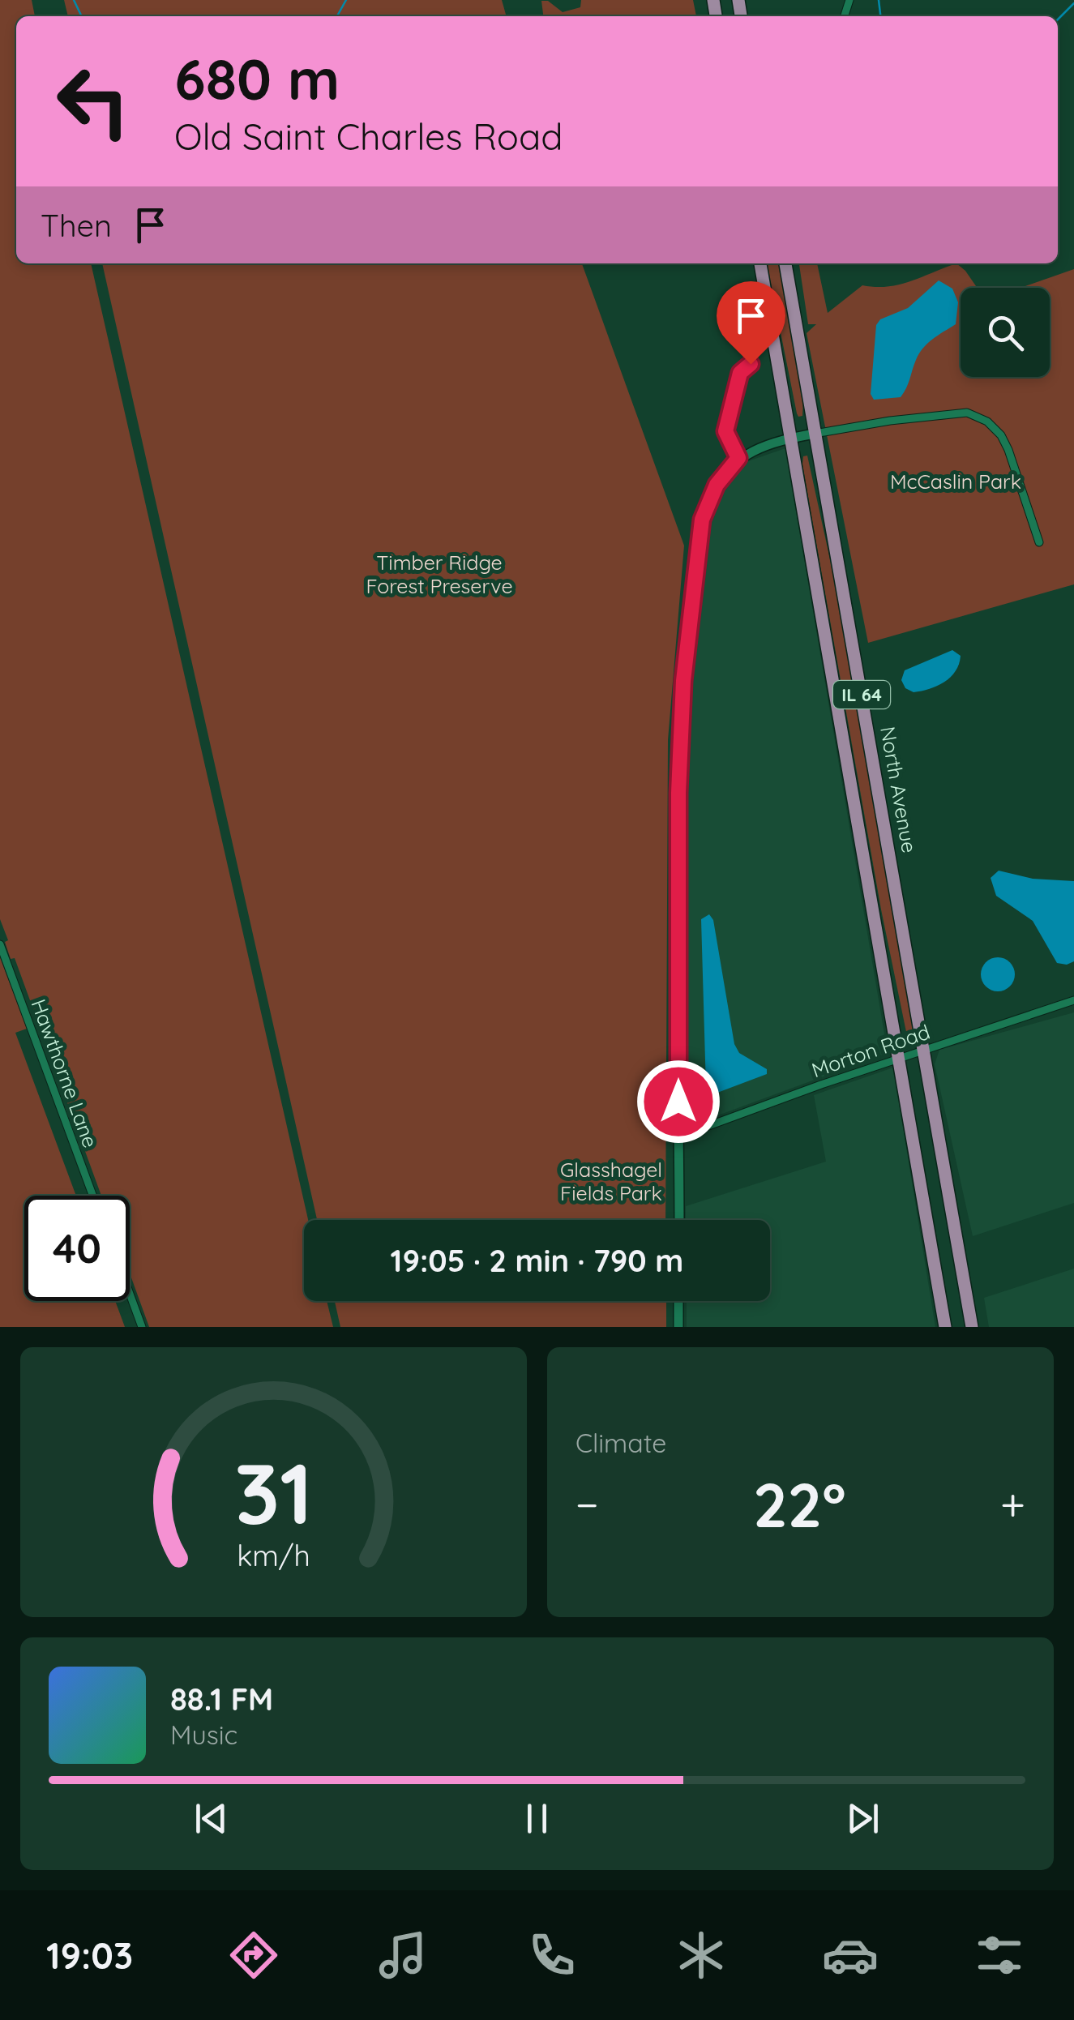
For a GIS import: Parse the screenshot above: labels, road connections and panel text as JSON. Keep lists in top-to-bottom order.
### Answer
{
  "streets": {
    "main road": ["IL 64", "North Avenue"],
    "street": ["Morton Road", "Hawthorne Lane"]
  },
  "crossings": [
    ["IL 64", "Morton Road"],
    ["North Avenue", "Morton Road"]
  ],
  "parks": ["McCaslin Park", "Timber Ridge Forest Preserve", "Glasshagel Fields Park"],
  "page": {
    "turn": ["680 m", "Old Saint Charles Road"],
    "then": "Then",
    "limit": "40",
    "trip": "19:05 · 2 min · 790 m",
    "tile": "Climate",
    "heat": ["−", "22°", "+"],
    "song": ["88.1 FM", "Music"],
    "tabs": "19:03",
    "gauge": ["31", "km/h"]
  }
}
